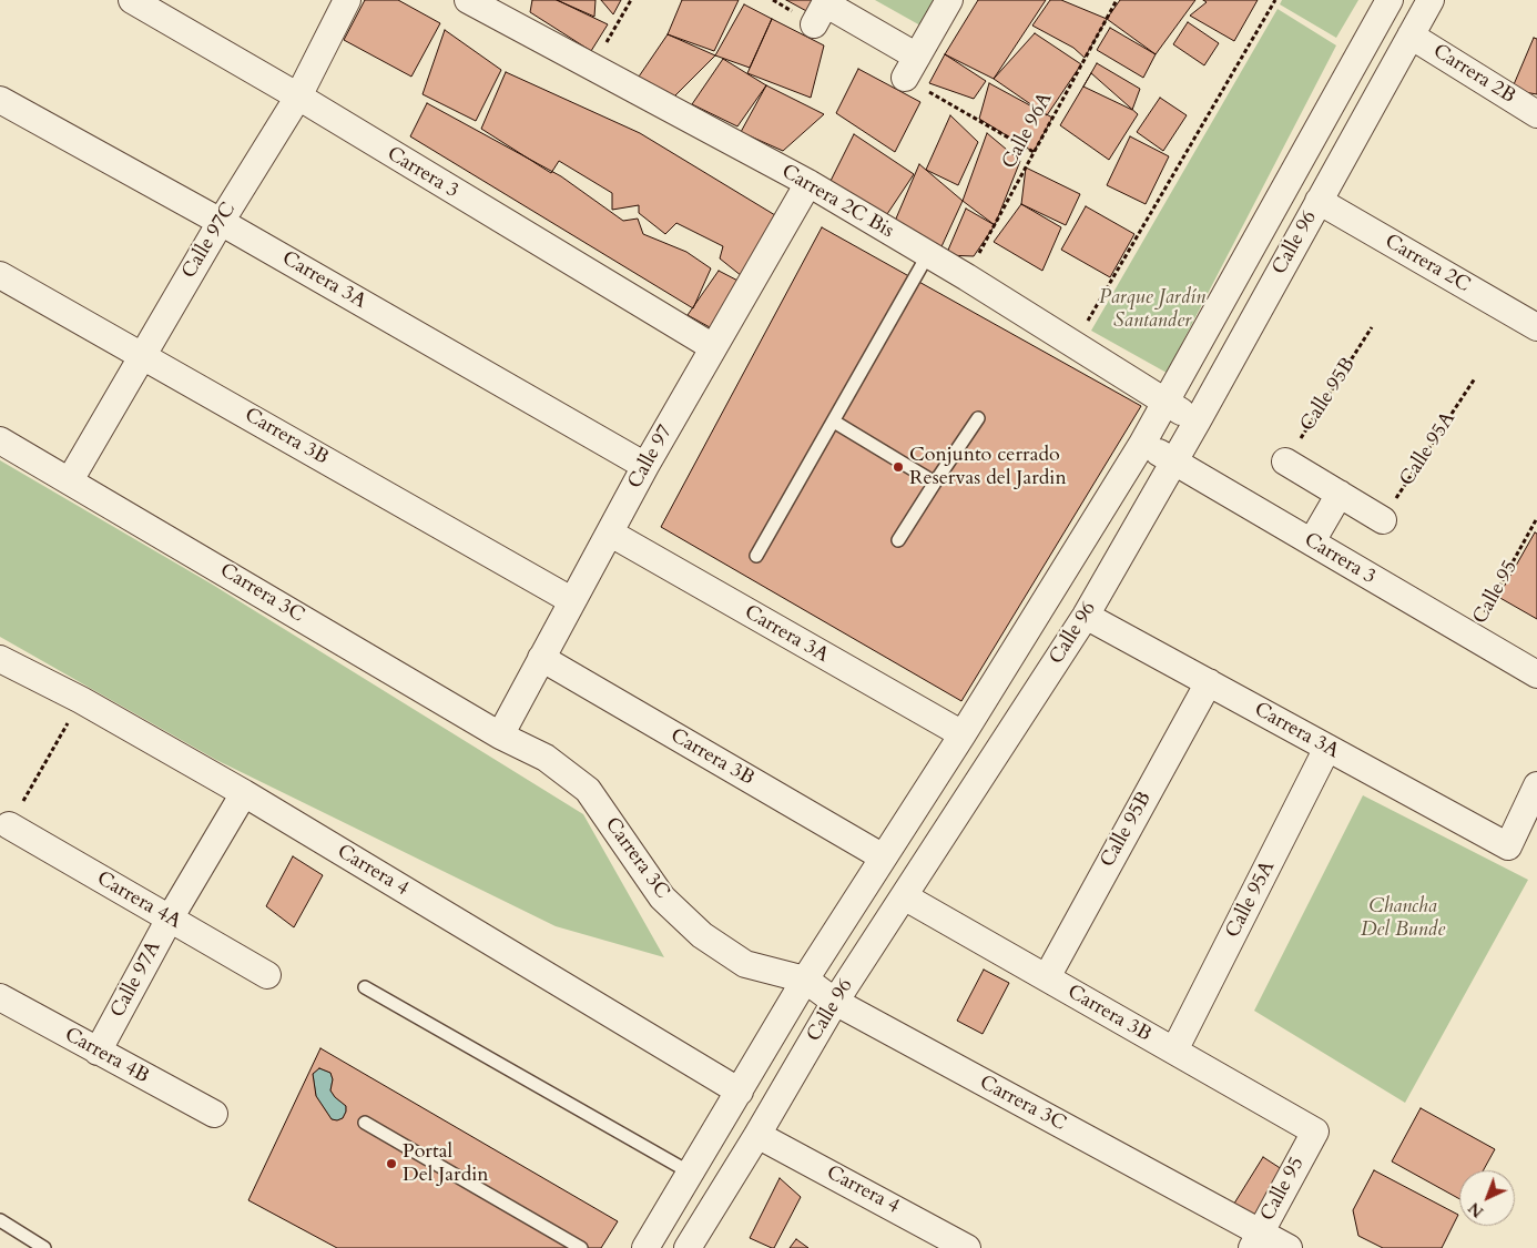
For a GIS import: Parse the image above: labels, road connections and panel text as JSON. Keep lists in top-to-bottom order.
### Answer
{
  "streets": {
    "street": [
      "Carrera 2B",
      "Carrera 3",
      "Carrera 2C Bis",
      "Calle 97C",
      "Calle 96",
      "Carrera 2C",
      "Carrera 3A",
      "Calle 95B",
      "Carrera 3B",
      "Calle 95A",
      "Calle 97",
      "Calle 95",
      "Carrera 3C",
      "Carrera 4",
      "Carrera 4A",
      "Calle 97A",
      "Carrera 4B"
    ],
    "path": ["Calle 96A"]
  },
  "crossings": [
    ["Carrera 2B", "Calle 96"],
    ["Calle 96A", "Carrera 2C Bis"],
    ["Carrera 3", "Calle 97C"],
    ["Carrera 3", "Calle 96"],
    ["Carrera 3", "Calle 97"],
    ["Carrera 3", "Calle 95"],
    ["Carrera 2C Bis", "Calle 96"],
    ["Carrera 2C Bis", "Calle 97"],
    ["Calle 97C", "Carrera 3A"],
    ["Calle 97C", "Carrera 3B"],
    ["Calle 97C", "Carrera 3C"],
    ["Calle 96", "Carrera 2C"],
    ["Calle 96", "Carrera 3A"],
    ["Calle 96", "Carrera 3B"],
    ["Calle 96", "Carrera 3C"],
    ["Calle 96", "Carrera 4"],
    ["Carrera 3A", "Calle 95B"],
    ["Carrera 3A", "Calle 95A"],
    ["Carrera 3A", "Calle 97"],
    ["Calle 95B", "Carrera 3B"],
    ["Carrera 3B", "Calle 95A"],
    ["Carrera 3B", "Calle 97"],
    ["Carrera 3B", "Calle 95"],
    ["Calle 97", "Carrera 3C"],
    ["Calle 95", "Carrera 3C"],
    ["Carrera 4", "Calle 97A"],
    ["Carrera 4A", "Calle 97A"],
    ["Calle 97A", "Carrera 4B"]
  ],
  "parks": ["Parque Jardín Santander", "Chancha Del Bunde"],
  "places": ["Conjunto cerrado Reservas del Jardin", "Portal Del Jardin"],
  "north": "bottom left"
}
